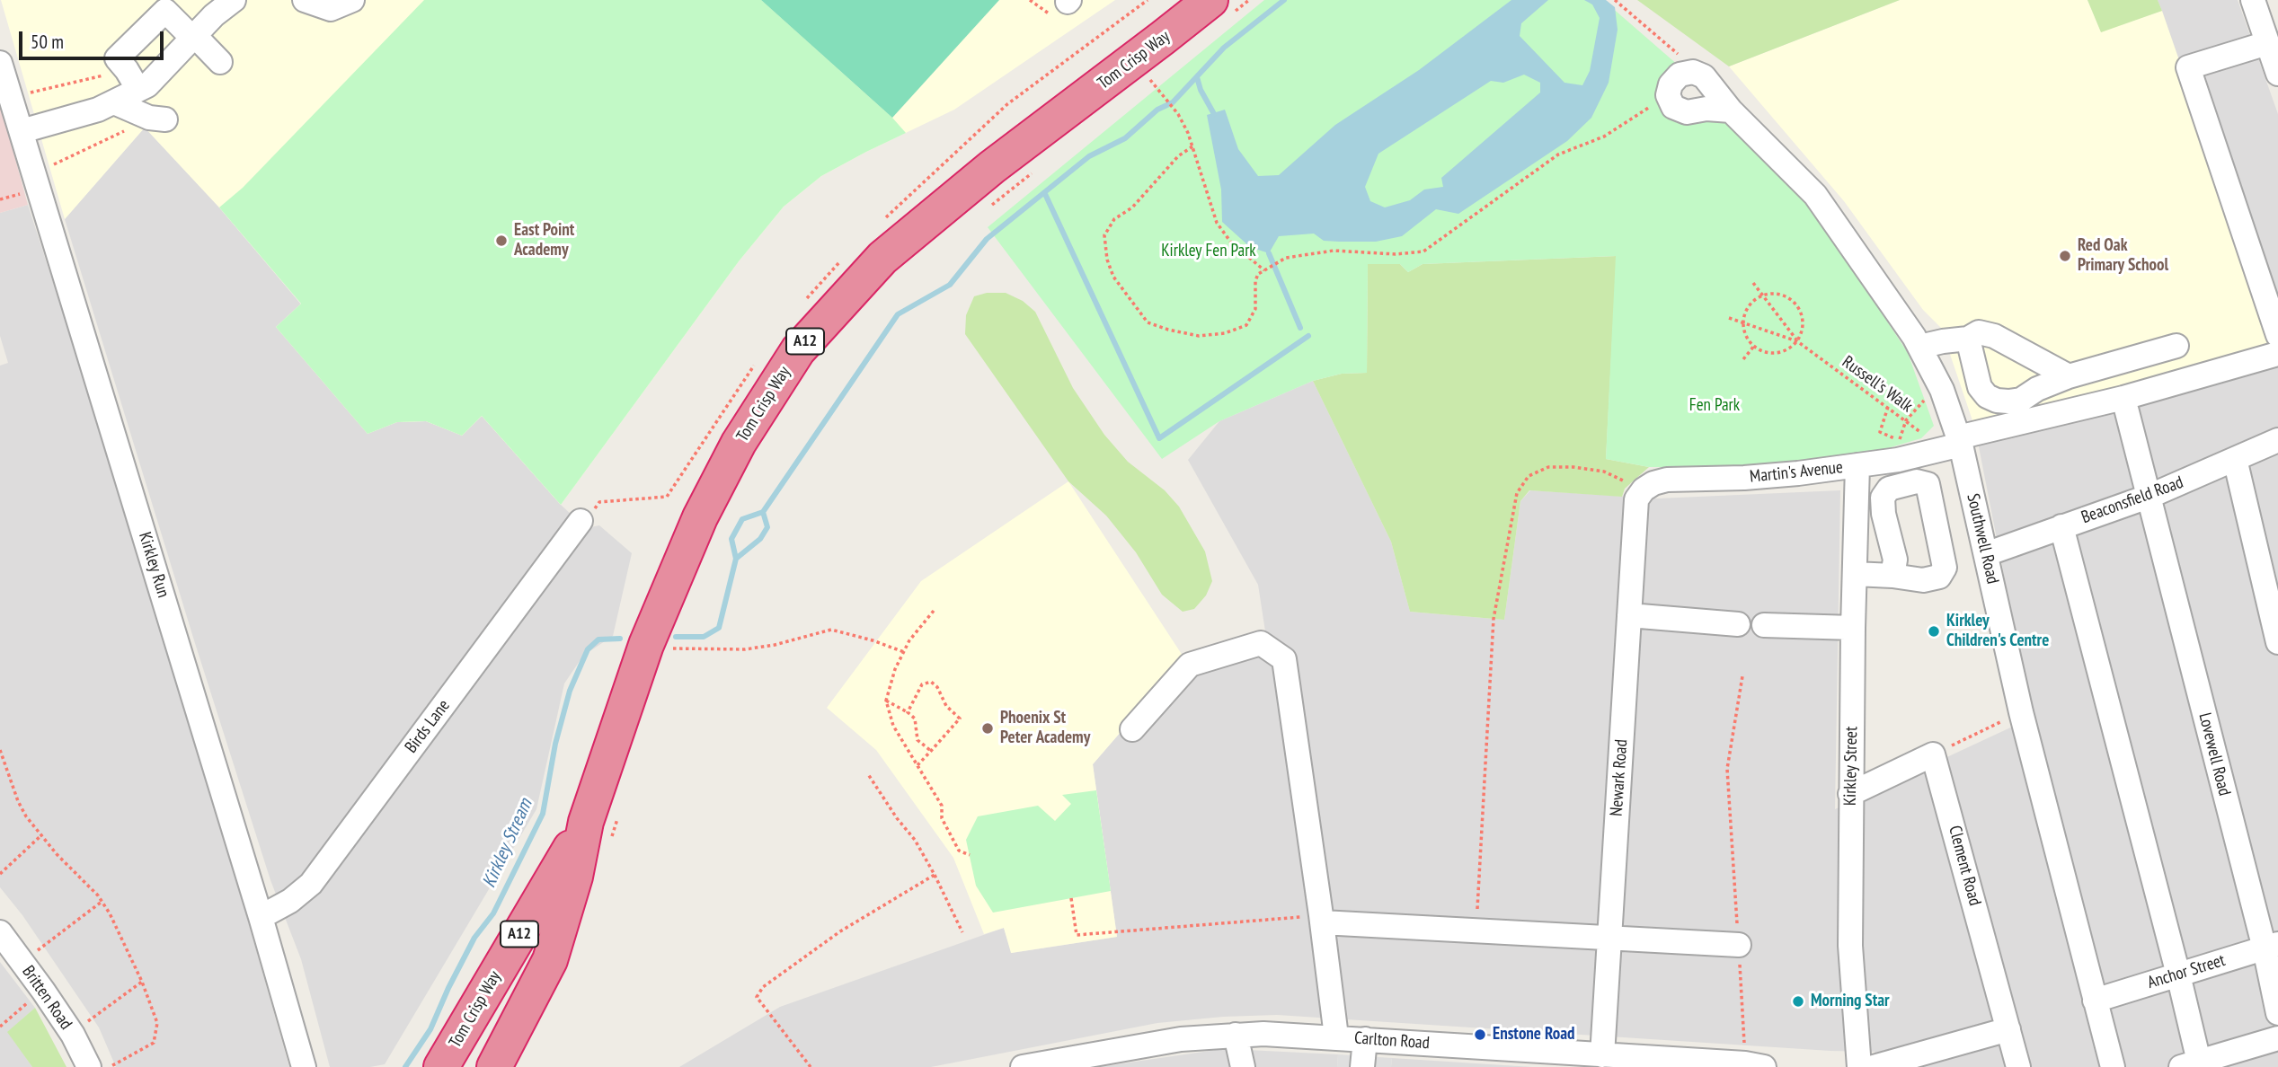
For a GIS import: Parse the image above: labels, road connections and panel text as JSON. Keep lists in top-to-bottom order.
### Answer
{
  "streets": {
    "highway": ["Tom Crisp Way", "A12"],
    "street": [
      "Martin's Avenue",
      "Beaconsfield Road",
      "Southwell Road",
      "Kirkley Run",
      "Birds Lane",
      "Lovewell Road",
      "Kirkley Street",
      "Newark Road",
      "Clement Road",
      "Anchor Street",
      "Britten Road",
      "Carlton Road"
    ],
    "path": ["Russell's Walk"]
  },
  "crossings": [
    ["Russell's Walk", "Martin's Avenue"],
    ["Russell's Walk", "Southwell Road"],
    ["Martin's Avenue", "Southwell Road"],
    ["Martin's Avenue", "Lovewell Road"],
    ["Martin's Avenue", "Kirkley Street"],
    ["Martin's Avenue", "Newark Road"],
    ["Beaconsfield Road", "Southwell Road"],
    ["Beaconsfield Road", "Lovewell Road"],
    ["Southwell Road", "Anchor Street"],
    ["Kirkley Run", "Birds Lane"],
    ["Lovewell Road", "Anchor Street"],
    ["Newark Road", "Carlton Road"]
  ],
  "water": ["Kirkley Stream"],
  "parks": ["Kirkley Fen Park", "Fen Park"],
  "places": [
    "East Point Academy",
    "Red Oak Primary School",
    "Kirkley Children's Centre",
    "Phoenix St Peter Academy",
    "Morning Star",
    "Enstone Road"
  ],
  "scale_bar": "50 m"
}
